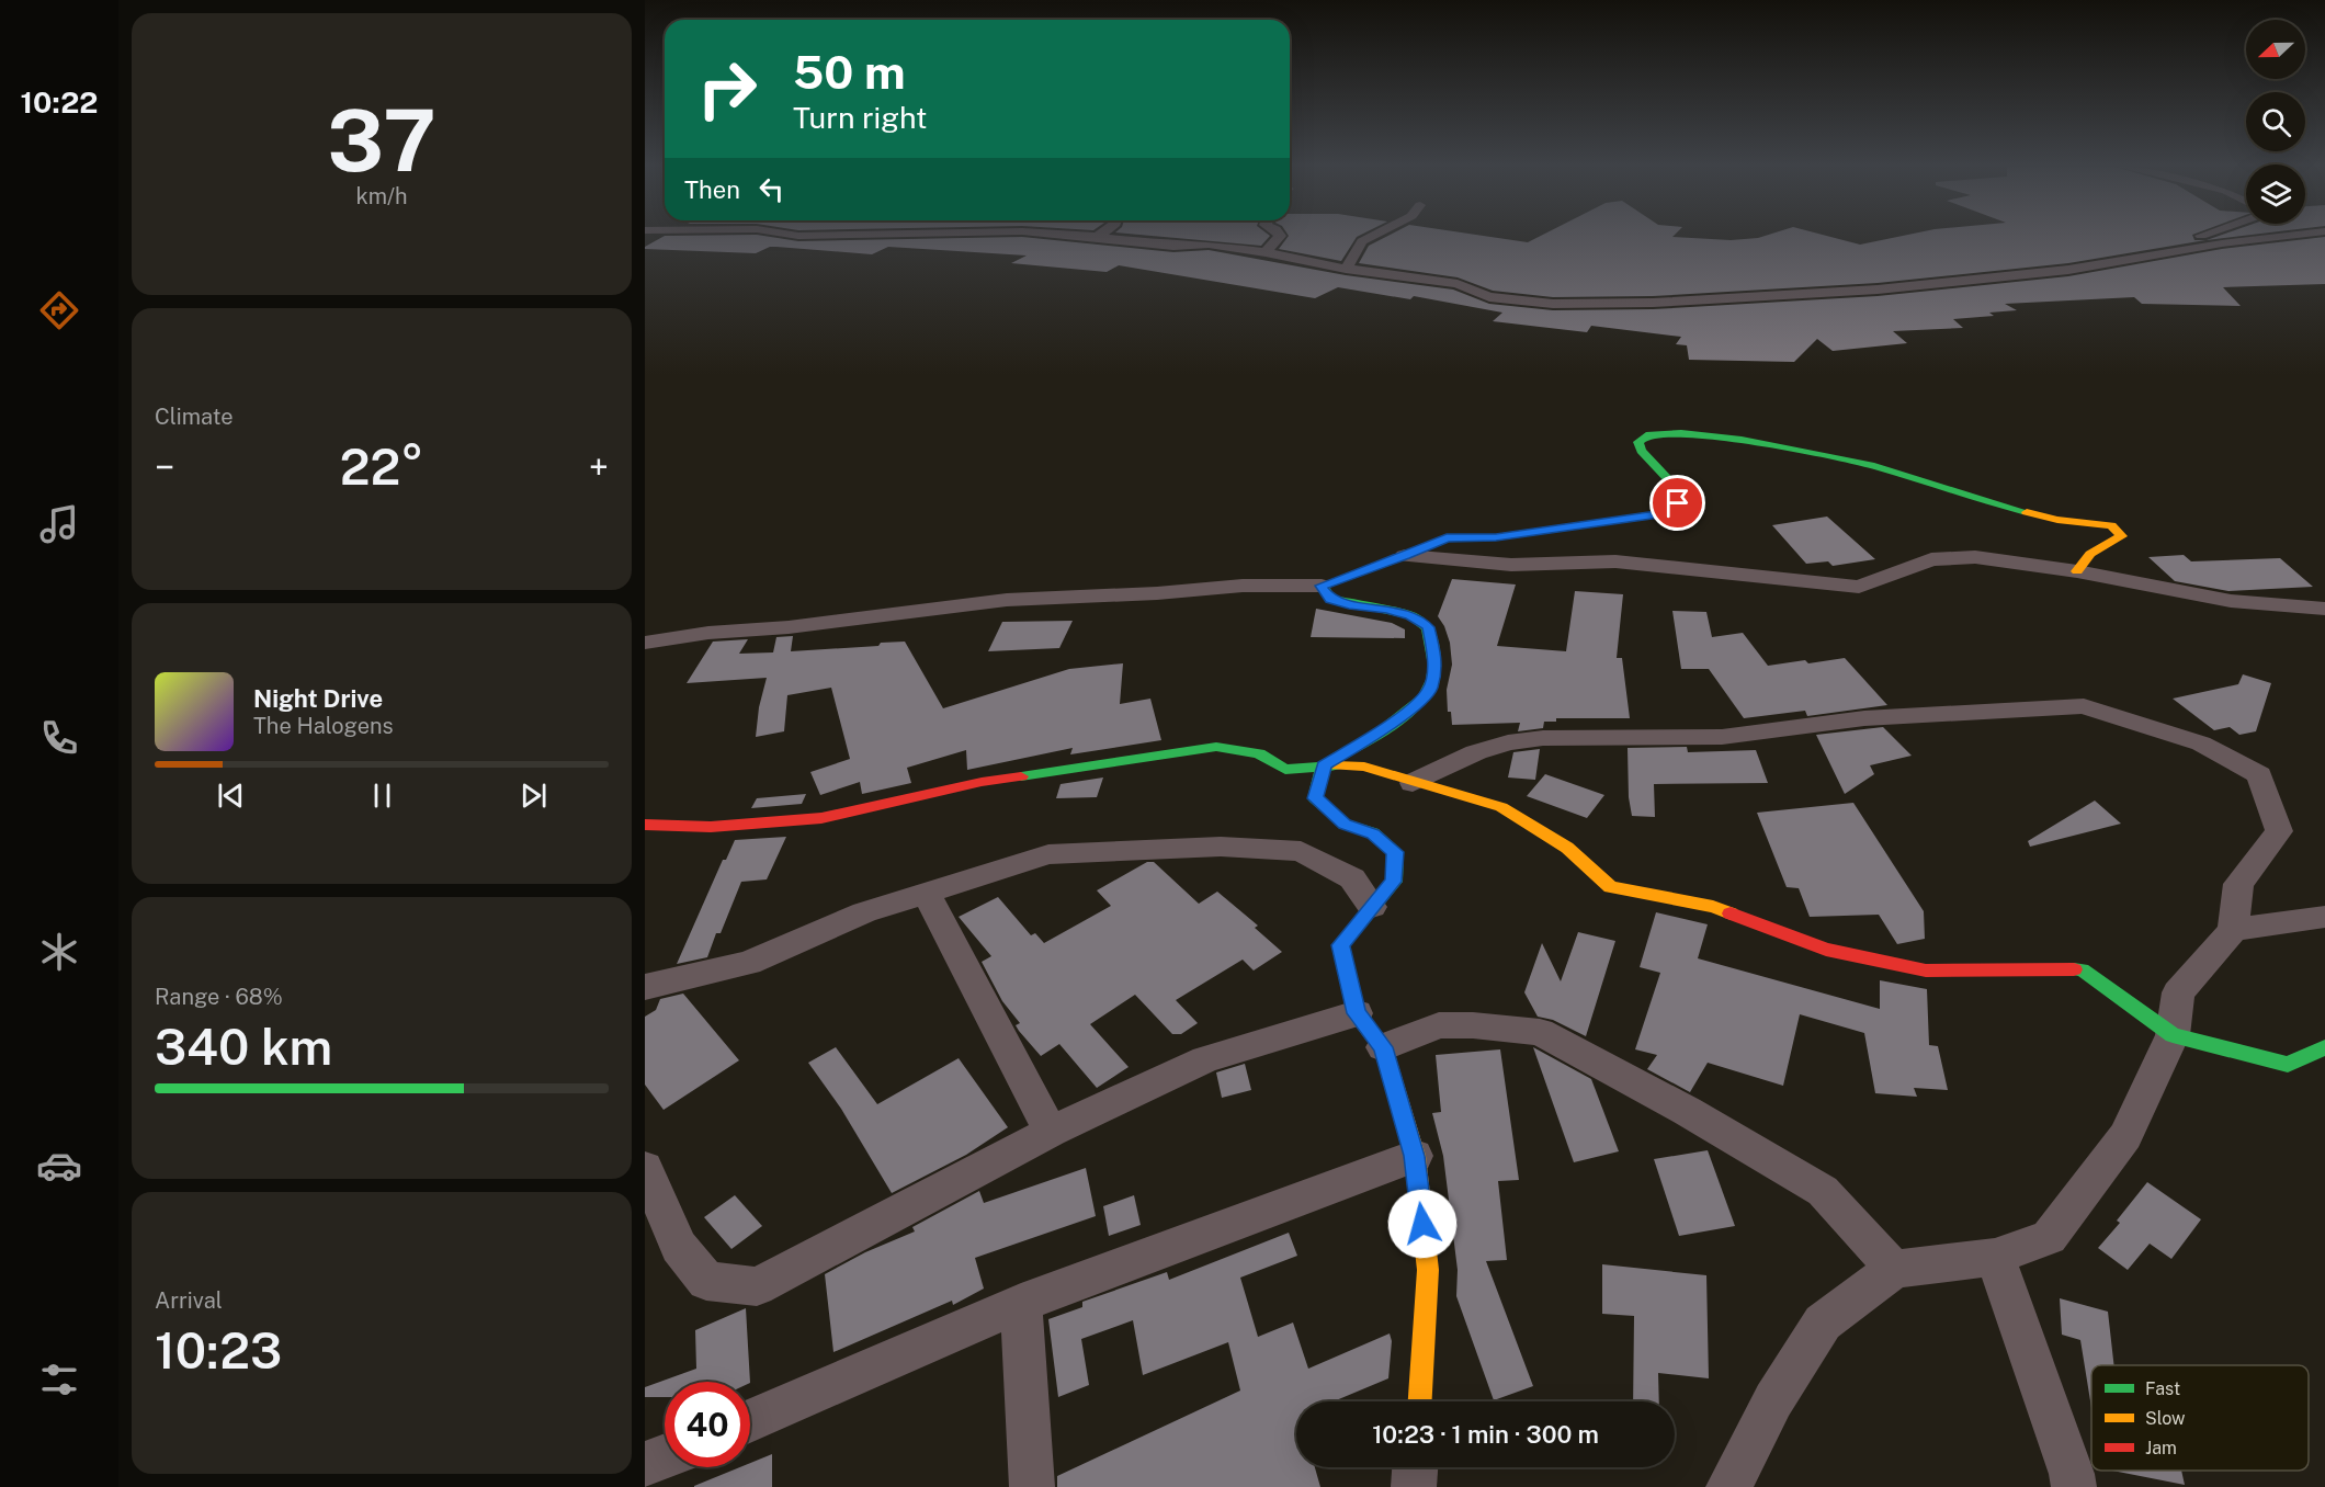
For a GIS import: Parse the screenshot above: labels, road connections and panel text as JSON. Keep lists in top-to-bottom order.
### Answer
{
  "legend": ["Fast", "Slow", "Jam"],
  "north": "left",
  "page": {
    "tabs": "10:22",
    "tile": [
      ["37", "km/h"],
      "Climate",
      ["Range · 68%", "340 km"],
      ["Arrival", "10:23"]
    ],
    "turn": ["50 m", "Turn right"],
    "then": "Then",
    "heat": ["−", "22°", "+"],
    "song": ["Night Drive", "The Halogens"],
    "limit": "40",
    "trip": "10:23 · 1 min · 300 m"
  }
}
